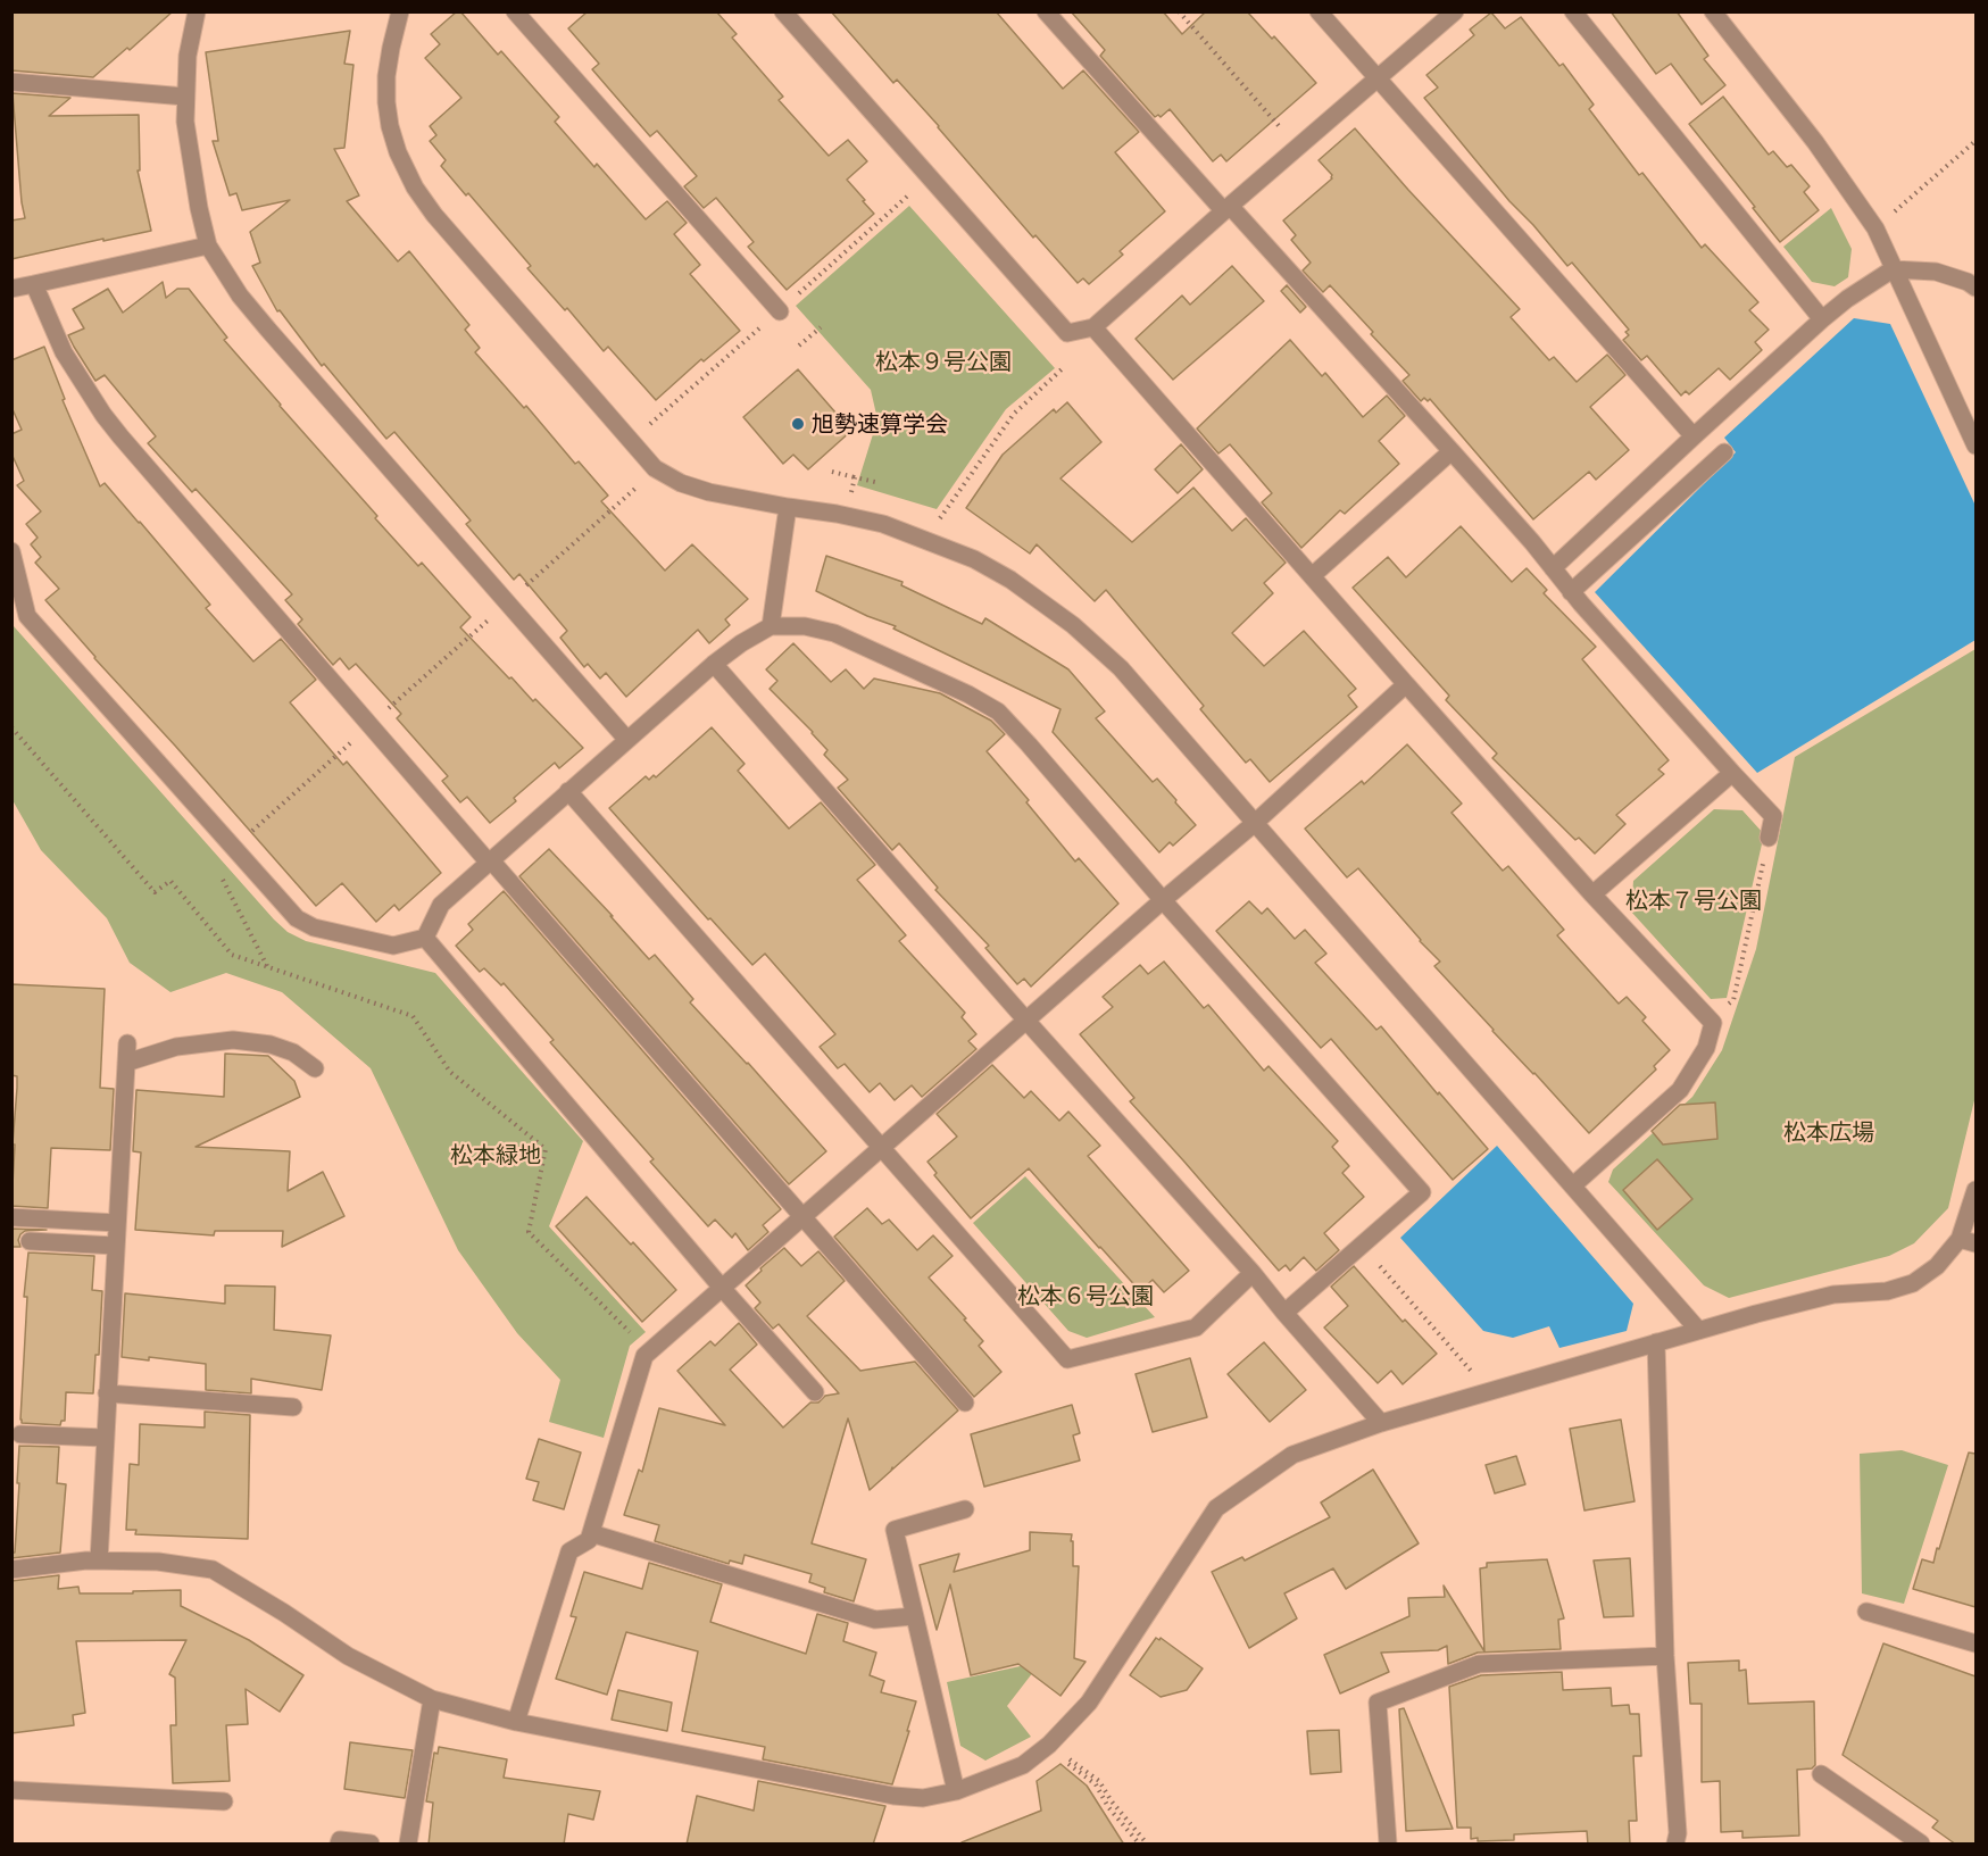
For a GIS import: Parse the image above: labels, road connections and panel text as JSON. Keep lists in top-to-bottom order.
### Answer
{
  "parks": [
    "松本９号公園",
    "松本７号公園",
    "松本広場",
    "松本緑地",
    "松本６号公園"
  ],
  "places": ["旭勢速算学会"]
}
